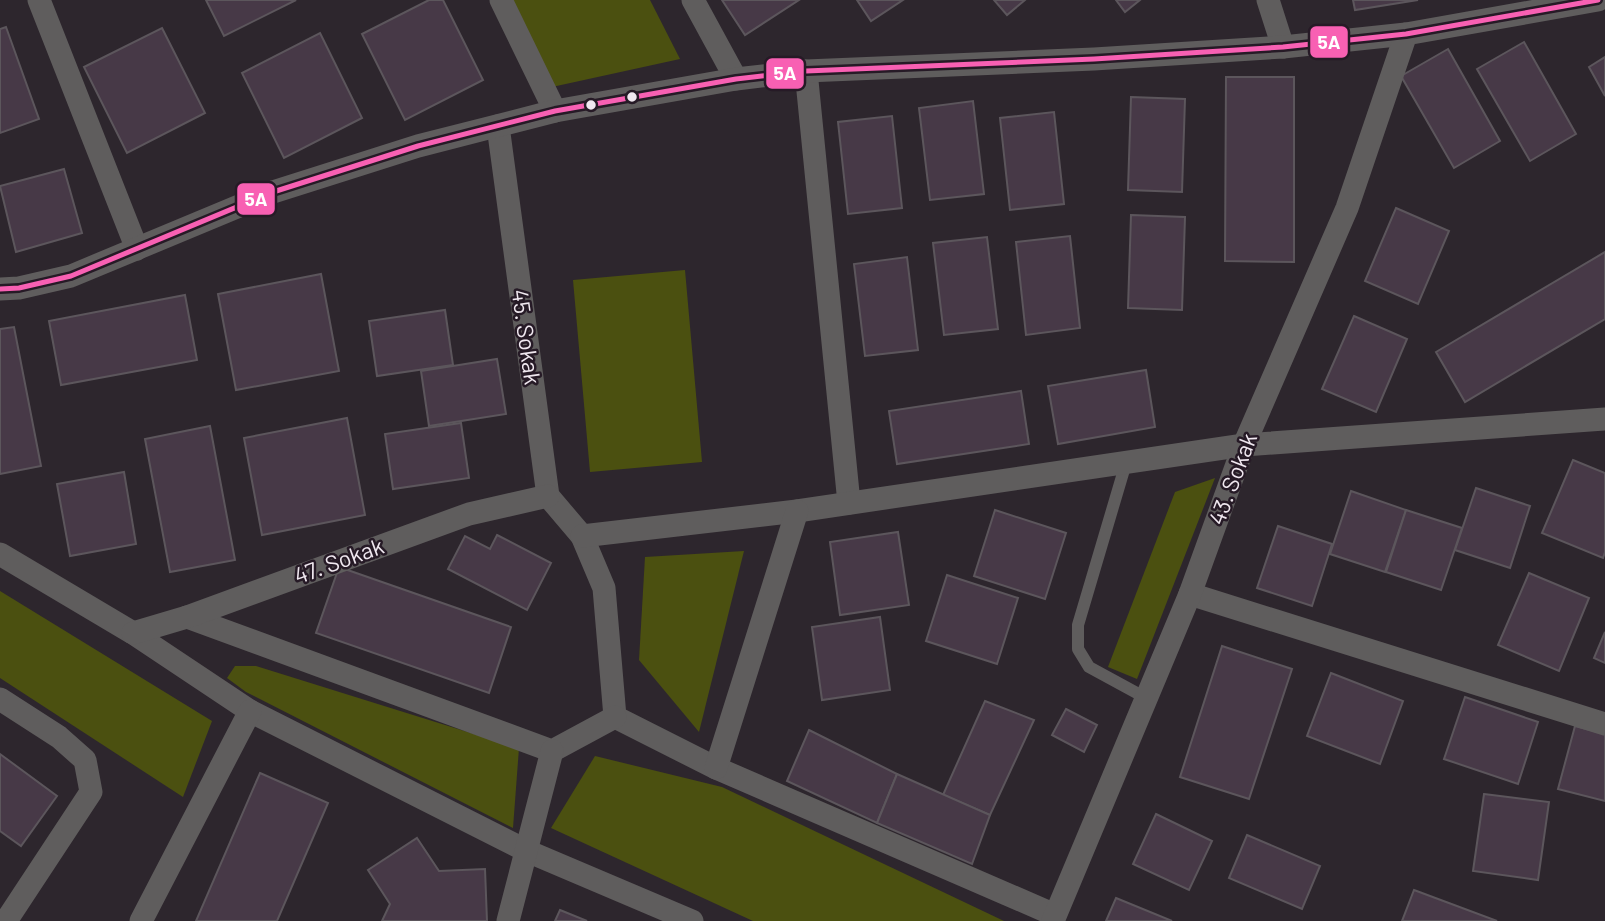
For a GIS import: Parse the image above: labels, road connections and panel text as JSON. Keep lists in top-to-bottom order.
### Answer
{
  "streets": {
    "street": ["45. Sokak", "43. Sokak", "47. Sokak"]
  },
  "crossings": [
    ["45. Sokak", "47. Sokak"]
  ],
  "lines": ["transit line 5A"]
}
